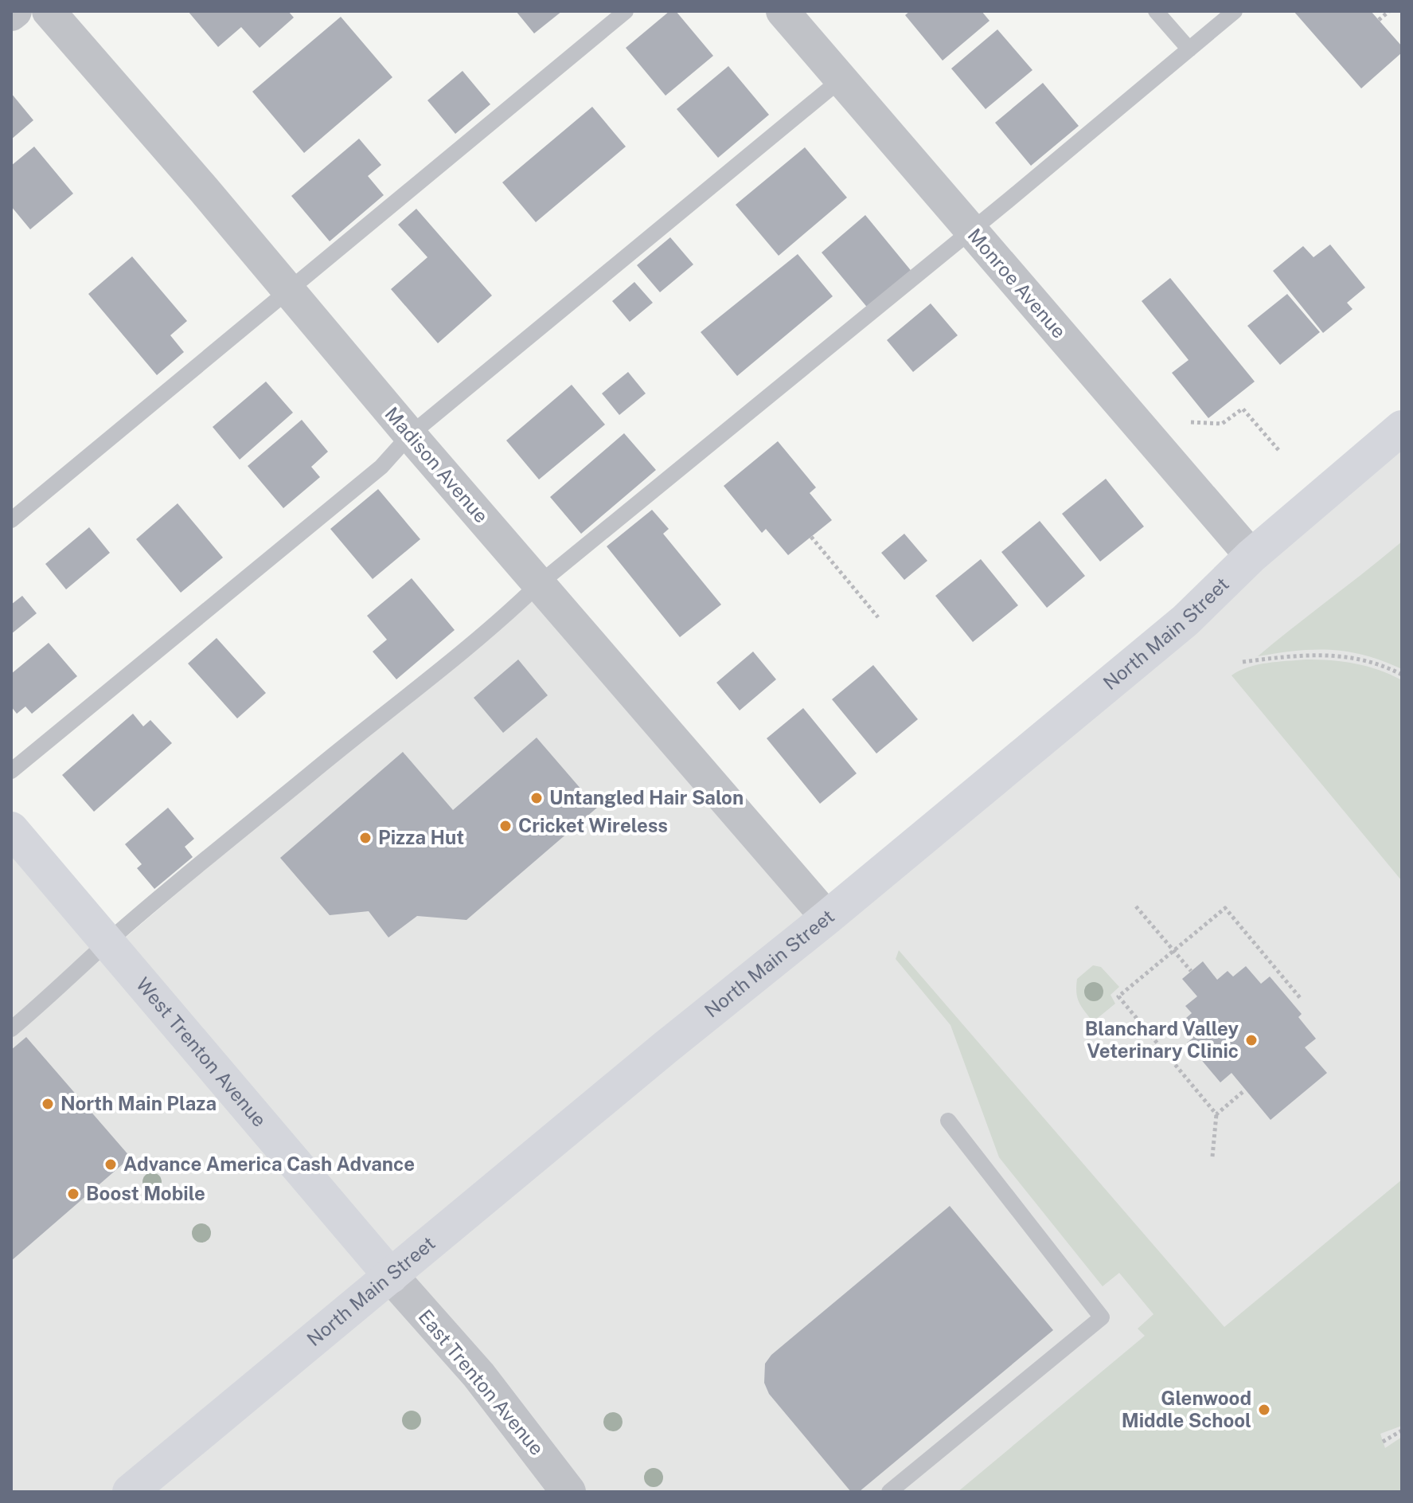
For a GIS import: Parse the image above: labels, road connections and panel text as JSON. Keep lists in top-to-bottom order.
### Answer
{
  "streets": {
    "main road": ["North Main Street", "West Trenton Avenue"],
    "street": ["Monroe Avenue", "Madison Avenue", "East Trenton Avenue"]
  },
  "crossings": [
    ["Monroe Avenue", "North Main Street"],
    ["Madison Avenue", "North Main Street"],
    ["North Main Street", "West Trenton Avenue"],
    ["North Main Street", "East Trenton Avenue"],
    ["West Trenton Avenue", "East Trenton Avenue"]
  ],
  "places": [
    "Untangled Hair Salon",
    "Cricket Wireless",
    "Pizza Hut",
    "Blanchard Valley Veterinary Clinic",
    "North Main Plaza",
    "Advance America Cash Advance",
    "Boost Mobile",
    "Glenwood Middle School"
  ]
}
